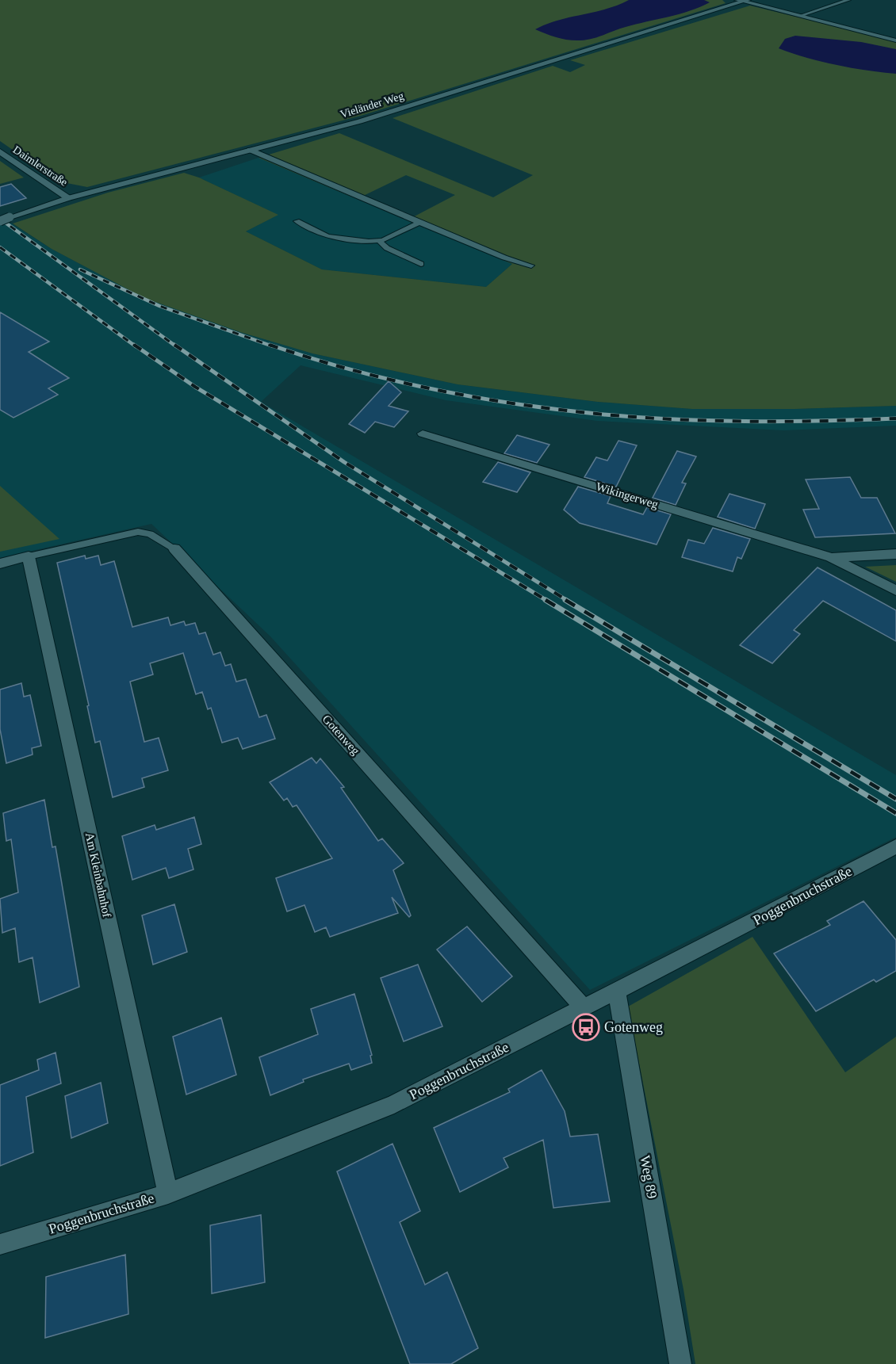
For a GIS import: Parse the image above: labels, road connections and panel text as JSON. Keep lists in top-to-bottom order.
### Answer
{
  "streets": {
    "street": [
      "Vieländer Weg",
      "Daimlerstraße",
      "Wikingerweg",
      "Gotenweg",
      "Am Kleinbahnhof",
      "Poggenbruchstraße",
      "Weg 89"
    ]
  },
  "crossings": [
    ["Vieländer Weg", "Daimlerstraße"],
    ["Gotenweg", "Poggenbruchstraße"],
    ["Am Kleinbahnhof", "Poggenbruchstraße"],
    ["Poggenbruchstraße", "Weg 89"]
  ],
  "places": {
    "bus stop": ["Gotenweg"]
  }
}
